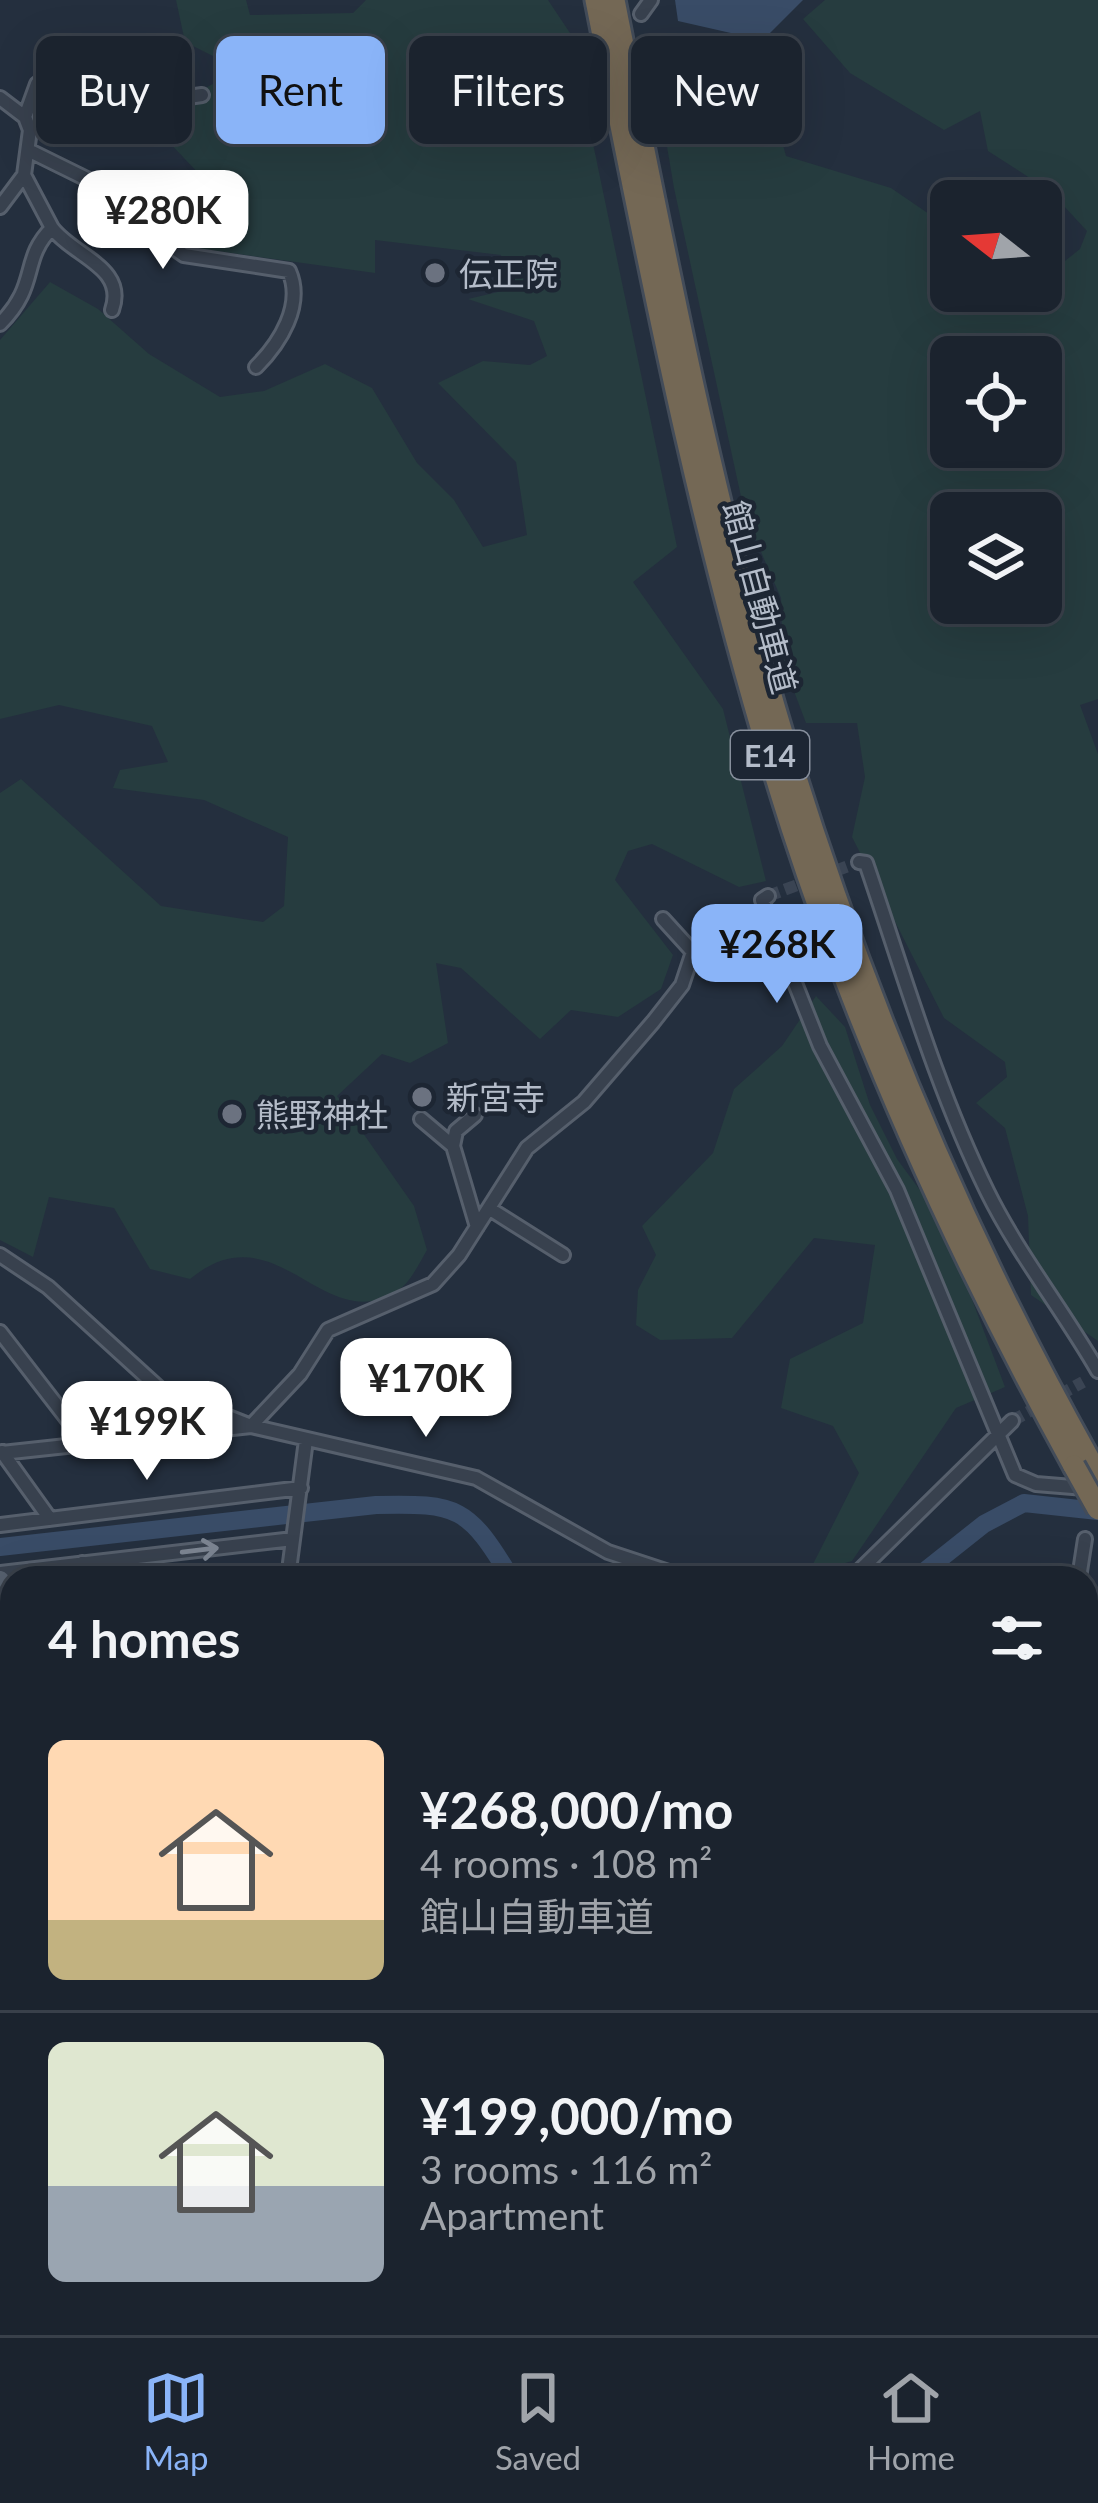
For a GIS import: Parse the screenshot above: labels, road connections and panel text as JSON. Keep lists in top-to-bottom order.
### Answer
{
  "streets": {
    "highway": ["館山自動車道", "E14"]
  },
  "places": ["伝正院", "新宮寺", "熊野神社"],
  "north": "left",
  "page": {
    "chip": [
      "Buy",
      "Rent",
      "Filters",
      "New"
    ],
    "price": [
      "¥280K",
      "¥268K",
      "¥170K",
      "¥199K"
    ],
    "heading": "4 homes",
    "list": [
      {
        "name": "¥268,000/mo",
        "note": "4 rooms · 108 m² · 館山自動車道"
      },
      {
        "name": "¥199,000/mo",
        "note": "3 rooms · 116 m² · Apartment"
      }
    ],
    "tabs": ["Map", "Saved", "Home"]
  }
}
